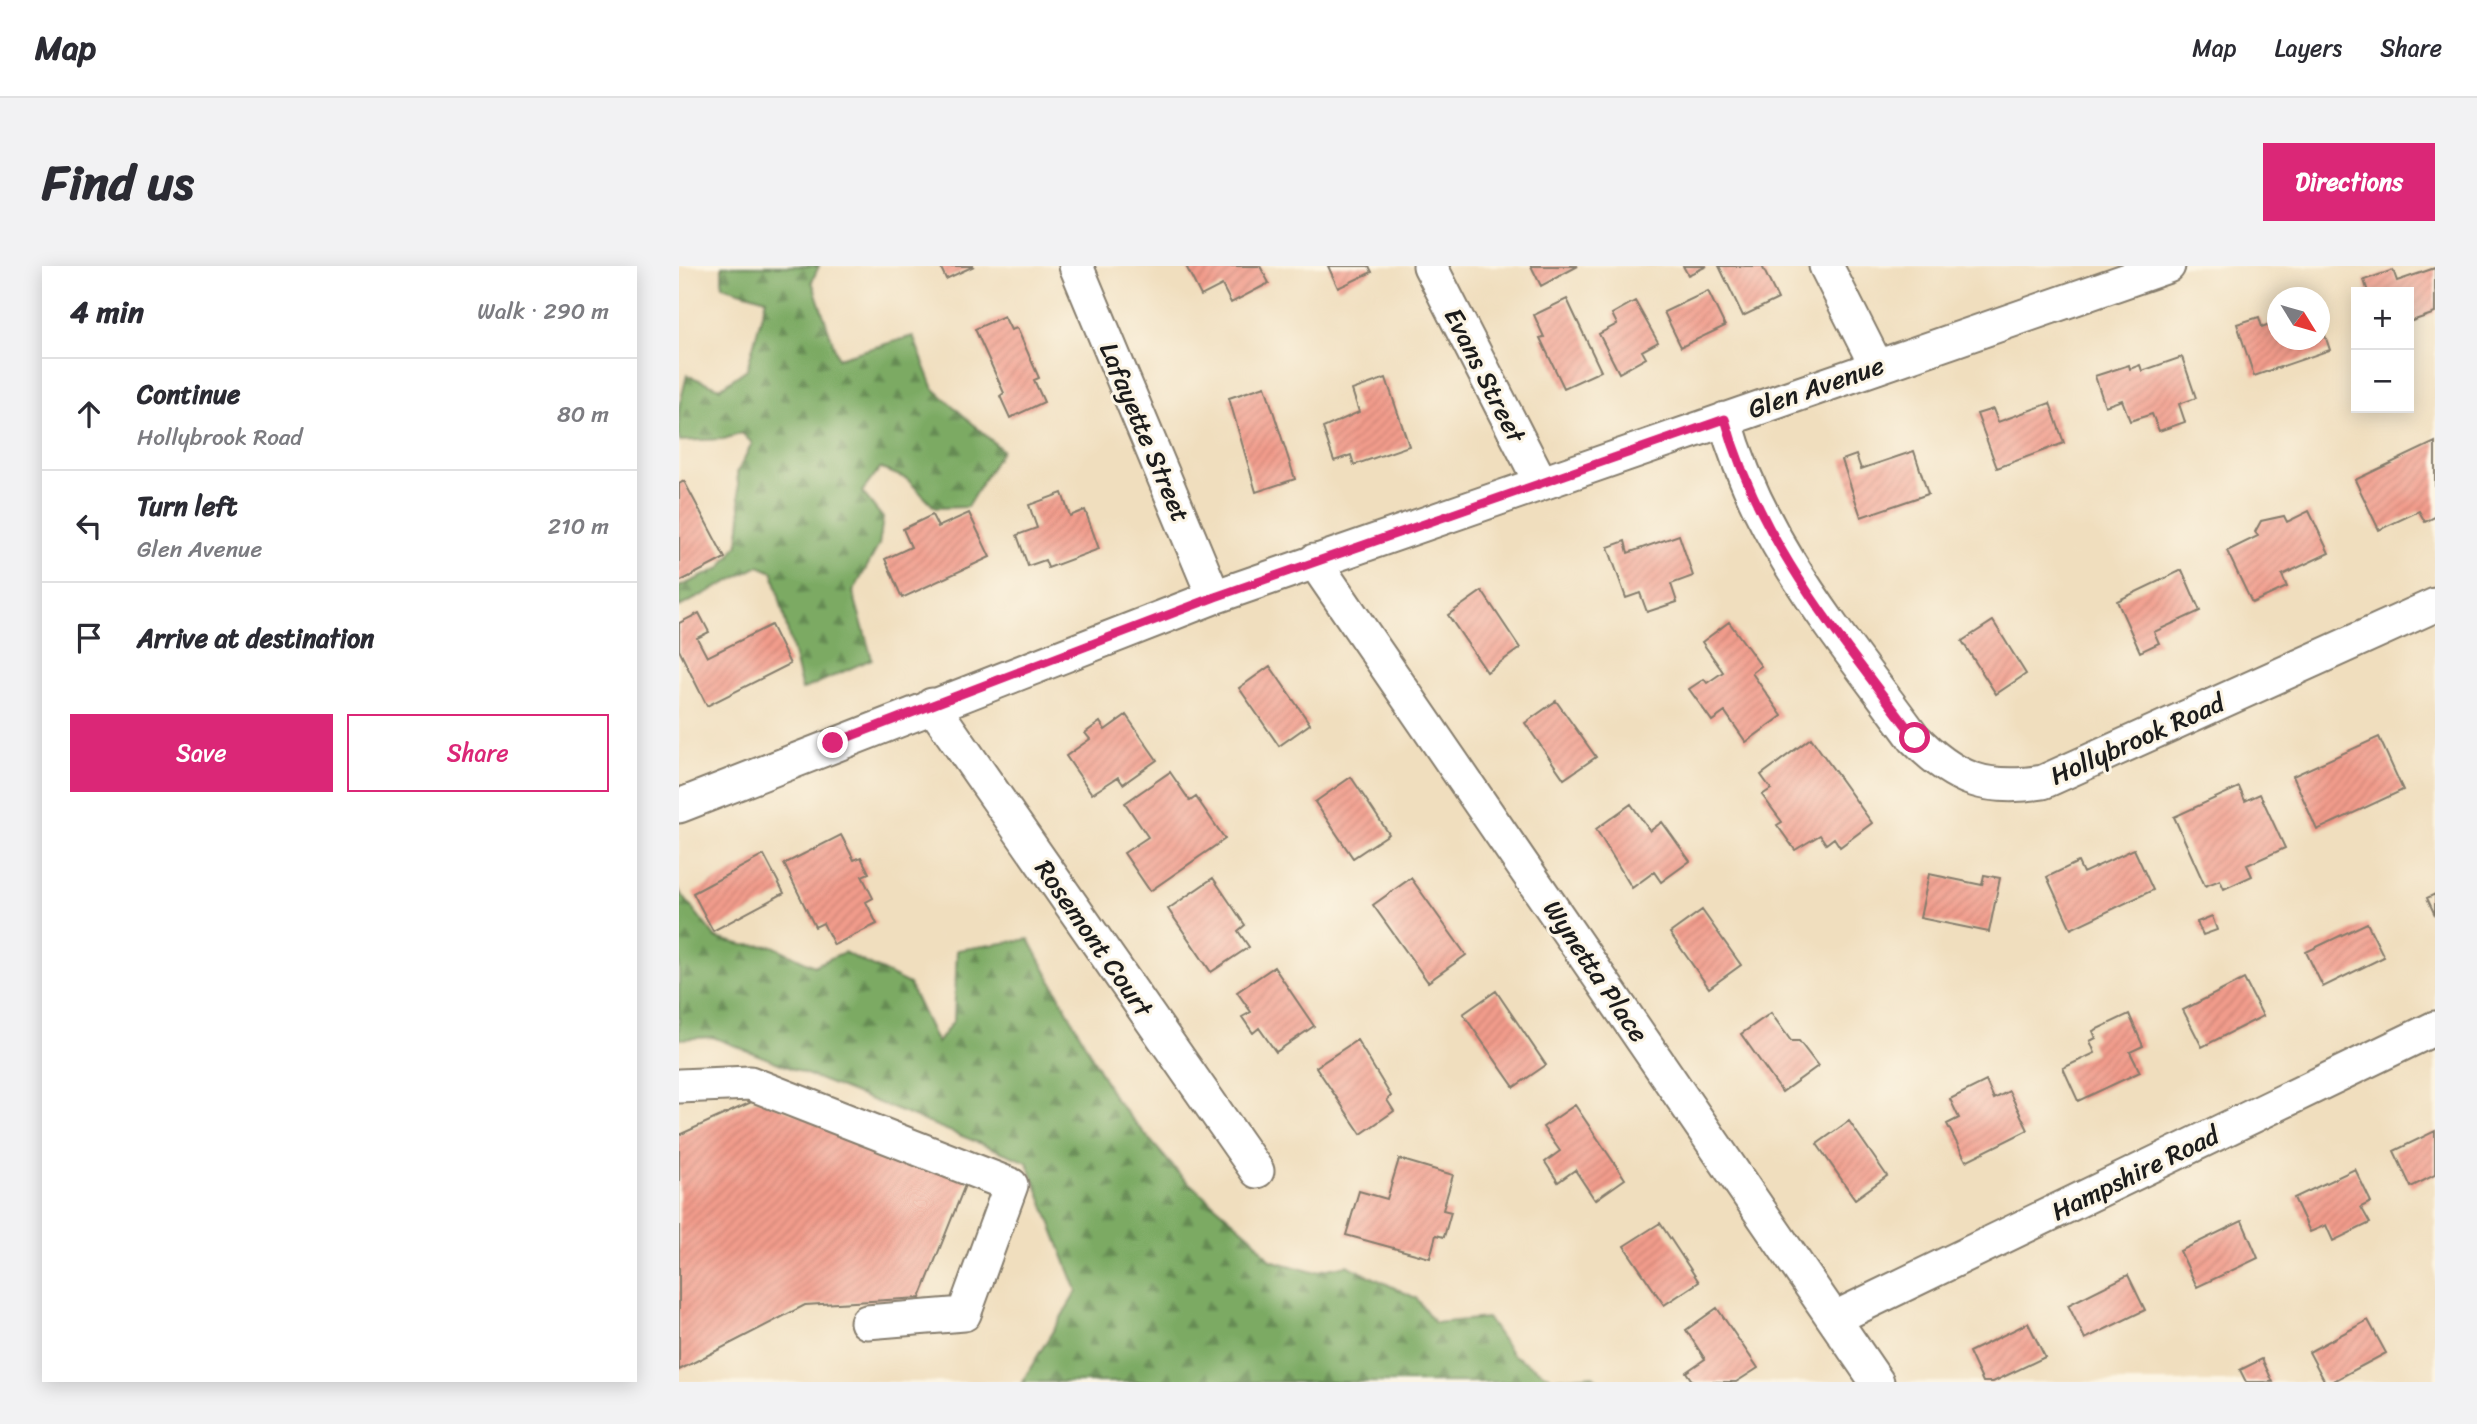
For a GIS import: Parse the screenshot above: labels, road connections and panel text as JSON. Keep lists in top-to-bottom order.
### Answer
{
  "streets": {
    "street": [
      "Evans Street",
      "Glen Avenue",
      "Lafayette Street",
      "Hollybrook Road",
      "Rosemont Court",
      "Wynetta Place",
      "Hampshire Road"
    ]
  },
  "crossings": [
    ["Evans Street", "Glen Avenue"],
    ["Glen Avenue", "Lafayette Street"],
    ["Glen Avenue", "Hollybrook Road"],
    ["Glen Avenue", "Rosemont Court"],
    ["Glen Avenue", "Wynetta Place"],
    ["Wynetta Place", "Hampshire Road"]
  ],
  "north": "bottom right",
  "page": {
    "header": "Map",
    "nav": ["Map", "Layers", "Share"],
    "title": "Find us",
    "buttons": [
      "Directions",
      ["Save", "Share"]
    ],
    "heading": ["4 min", "Walk · 290 m"],
    "map_buttons": ["+", "−"],
    "list": [
      ["Continue", "Hollybrook Road", "80 m"],
      ["Turn left", "Glen Avenue", "210 m"],
      "Arrive at destination"
    ]
  }
}
